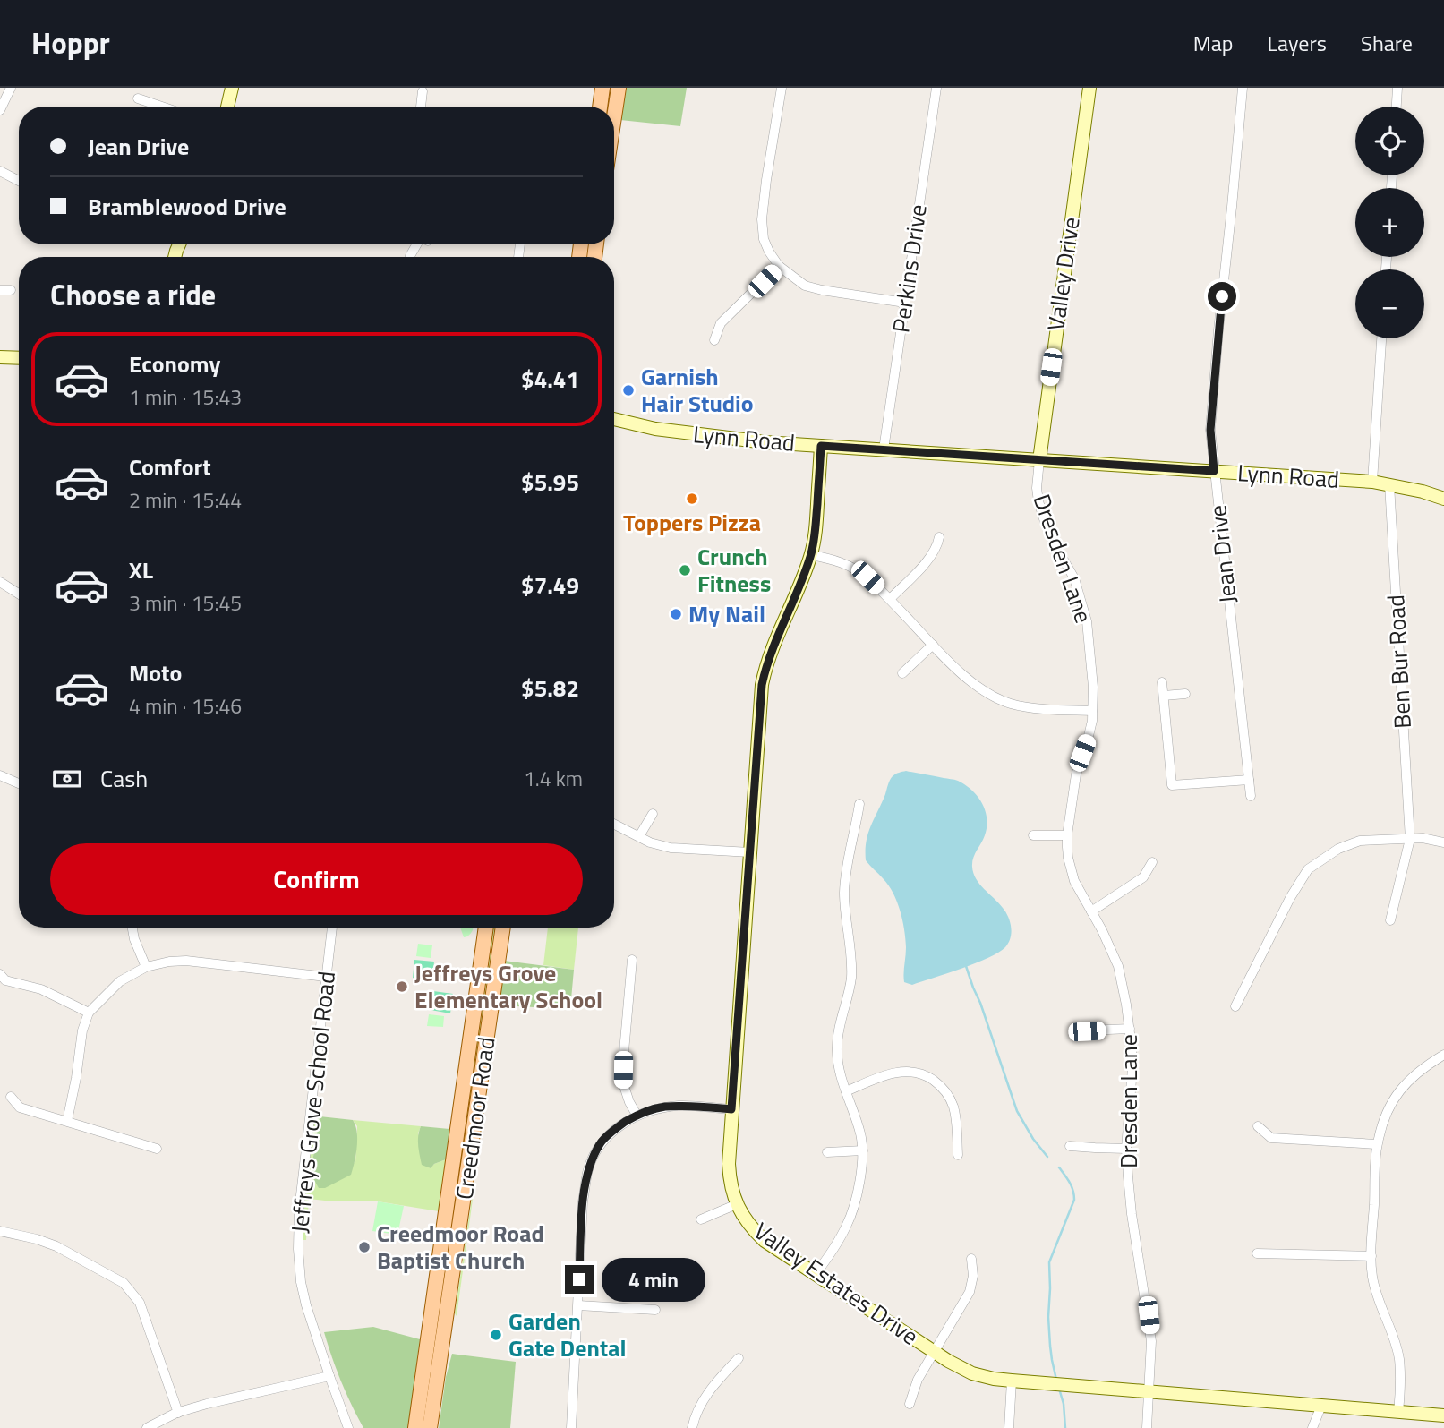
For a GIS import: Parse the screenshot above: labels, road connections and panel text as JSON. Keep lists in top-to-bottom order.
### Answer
{
  "streets": {
    "main road": ["Creedmoor Road"],
    "street": [
      "Perkins Drive",
      "Valley Drive",
      "Lynn Road",
      "Jean Drive",
      "Dresden Lane",
      "Ben Bur Road",
      "Jeffreys Grove School Road",
      "Valley Estates Drive"
    ]
  },
  "crossings": [
    ["Perkins Drive", "Lynn Road"],
    ["Valley Drive", "Lynn Road"],
    ["Valley Drive", "Dresden Lane"],
    ["Lynn Road", "Jean Drive"],
    ["Lynn Road", "Dresden Lane"],
    ["Lynn Road", "Ben Bur Road"],
    ["Lynn Road", "Valley Estates Drive"],
    ["Dresden Lane", "Valley Estates Drive"]
  ],
  "places": [
    "Garnish Hair Studio",
    "Toppers Pizza",
    "Crunch Fitness",
    "My Nail",
    "Jeffreys Grove Elementary School",
    "Creedmoor Road Baptist Church",
    "Garden Gate Dental"
  ],
  "page": {
    "header": "Hoppr",
    "nav": ["Map", "Layers", "Share"],
    "map_buttons": ["+", "−"],
    "banner": ["Jean Drive", "Bramblewood Drive"],
    "heading": "Choose a ride",
    "list": [
      {
        "name": "Economy",
        "note": "1 min · 15:43",
        "value": "$4.41"
      },
      {
        "name": "Comfort",
        "note": "2 min · 15:44",
        "value": "$5.95"
      },
      {
        "name": "XL",
        "note": "3 min · 15:45",
        "value": "$7.49"
      },
      {
        "name": "Moto",
        "note": "4 min · 15:46",
        "value": "$5.82"
      }
    ],
    "pay": ["Cash", "1.4 km"],
    "buttons": "Confirm",
    "bubble": "4 min"
  }
}
